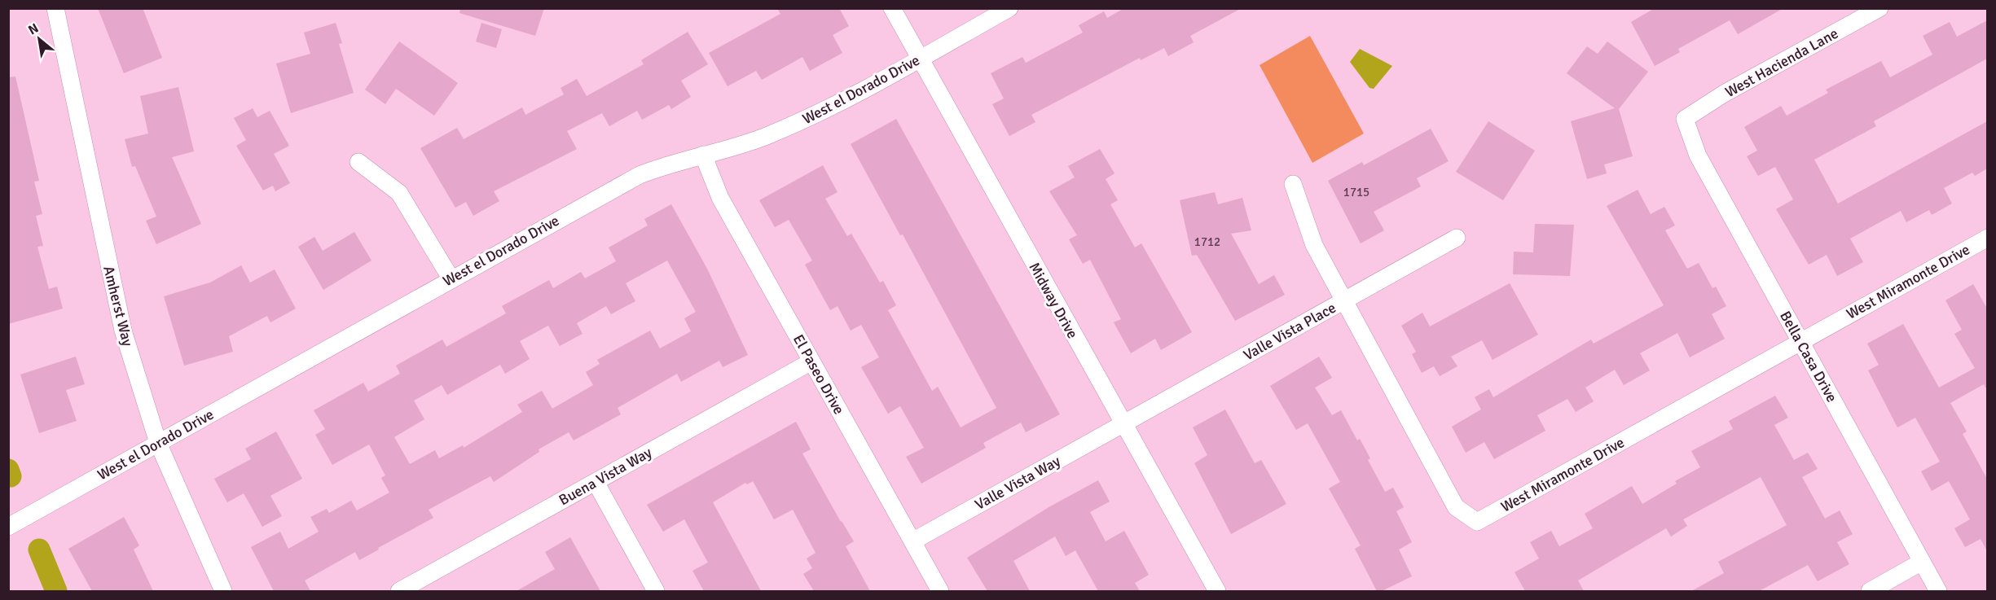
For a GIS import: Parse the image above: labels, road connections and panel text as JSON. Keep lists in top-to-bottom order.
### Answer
{
  "streets": {
    "street": [
      "West Hacienda Lane",
      "West el Dorado Drive",
      "West Miramonte Drive",
      "Midway Drive",
      "Amherst Way",
      "Valle Vista Place",
      "Bella Casa Drive",
      "El Paseo Drive",
      "Buena Vista Way",
      "Valle Vista Way"
    ]
  },
  "crossings": [
    ["West Hacienda Lane", "Bella Casa Drive"],
    ["West el Dorado Drive", "Midway Drive"],
    ["West el Dorado Drive", "Amherst Way"],
    ["West el Dorado Drive", "El Paseo Drive"],
    ["West Miramonte Drive", "Valle Vista Place"],
    ["West Miramonte Drive", "Bella Casa Drive"],
    ["Midway Drive", "Valle Vista Place"],
    ["Midway Drive", "Valle Vista Way"],
    ["Valle Vista Place", "Valle Vista Way"],
    ["El Paseo Drive", "Buena Vista Way"],
    ["El Paseo Drive", "Valle Vista Way"]
  ],
  "house_numbers": ["1715", "1712"],
  "north": "top left"
}
